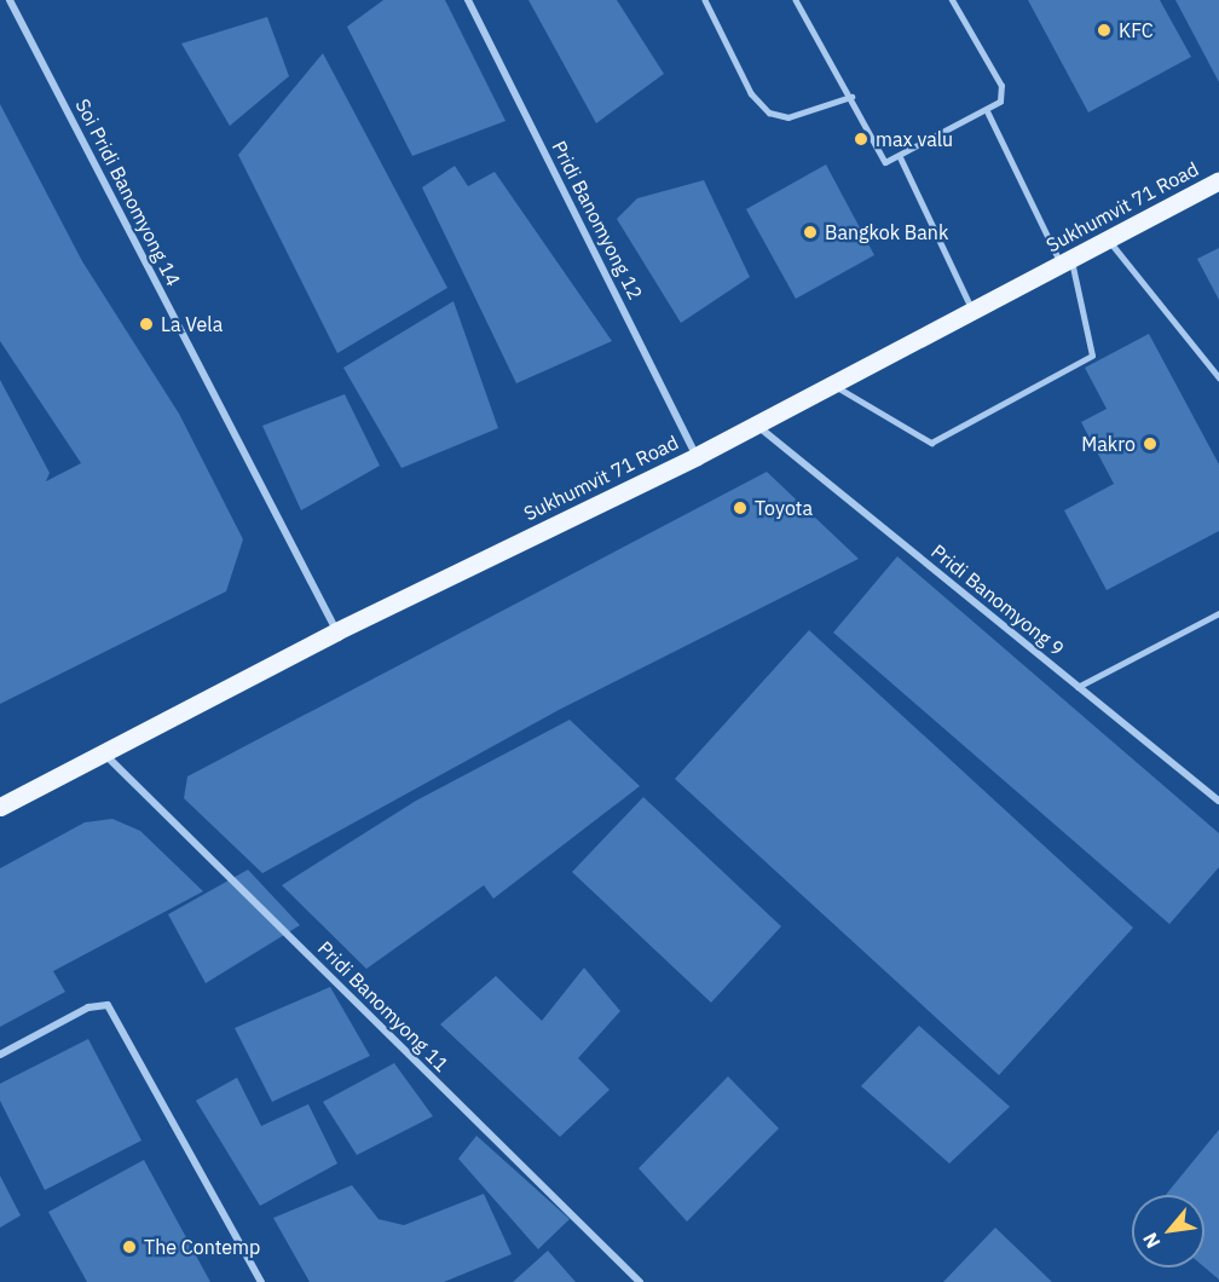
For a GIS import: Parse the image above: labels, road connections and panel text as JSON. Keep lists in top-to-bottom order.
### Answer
{
  "streets": {
    "main road": ["Sukhumvit 71 Road"],
    "street": [
      "Soi Pridi Banomyong 14",
      "Pridi Banomyong 12",
      "Pridi Banomyong 9",
      "Pridi Banomyong 11"
    ]
  },
  "crossings": [
    ["Soi Pridi Banomyong 14", "Sukhumvit 71 Road"],
    ["Sukhumvit 71 Road", "Pridi Banomyong 12"],
    ["Sukhumvit 71 Road", "Pridi Banomyong 9"],
    ["Sukhumvit 71 Road", "Pridi Banomyong 11"]
  ],
  "places": [
    "KFC",
    "max valu",
    "Bangkok Bank",
    "La Vela",
    "Makro",
    "Toyota",
    "The Contemp"
  ],
  "north": "bottom left"
}
